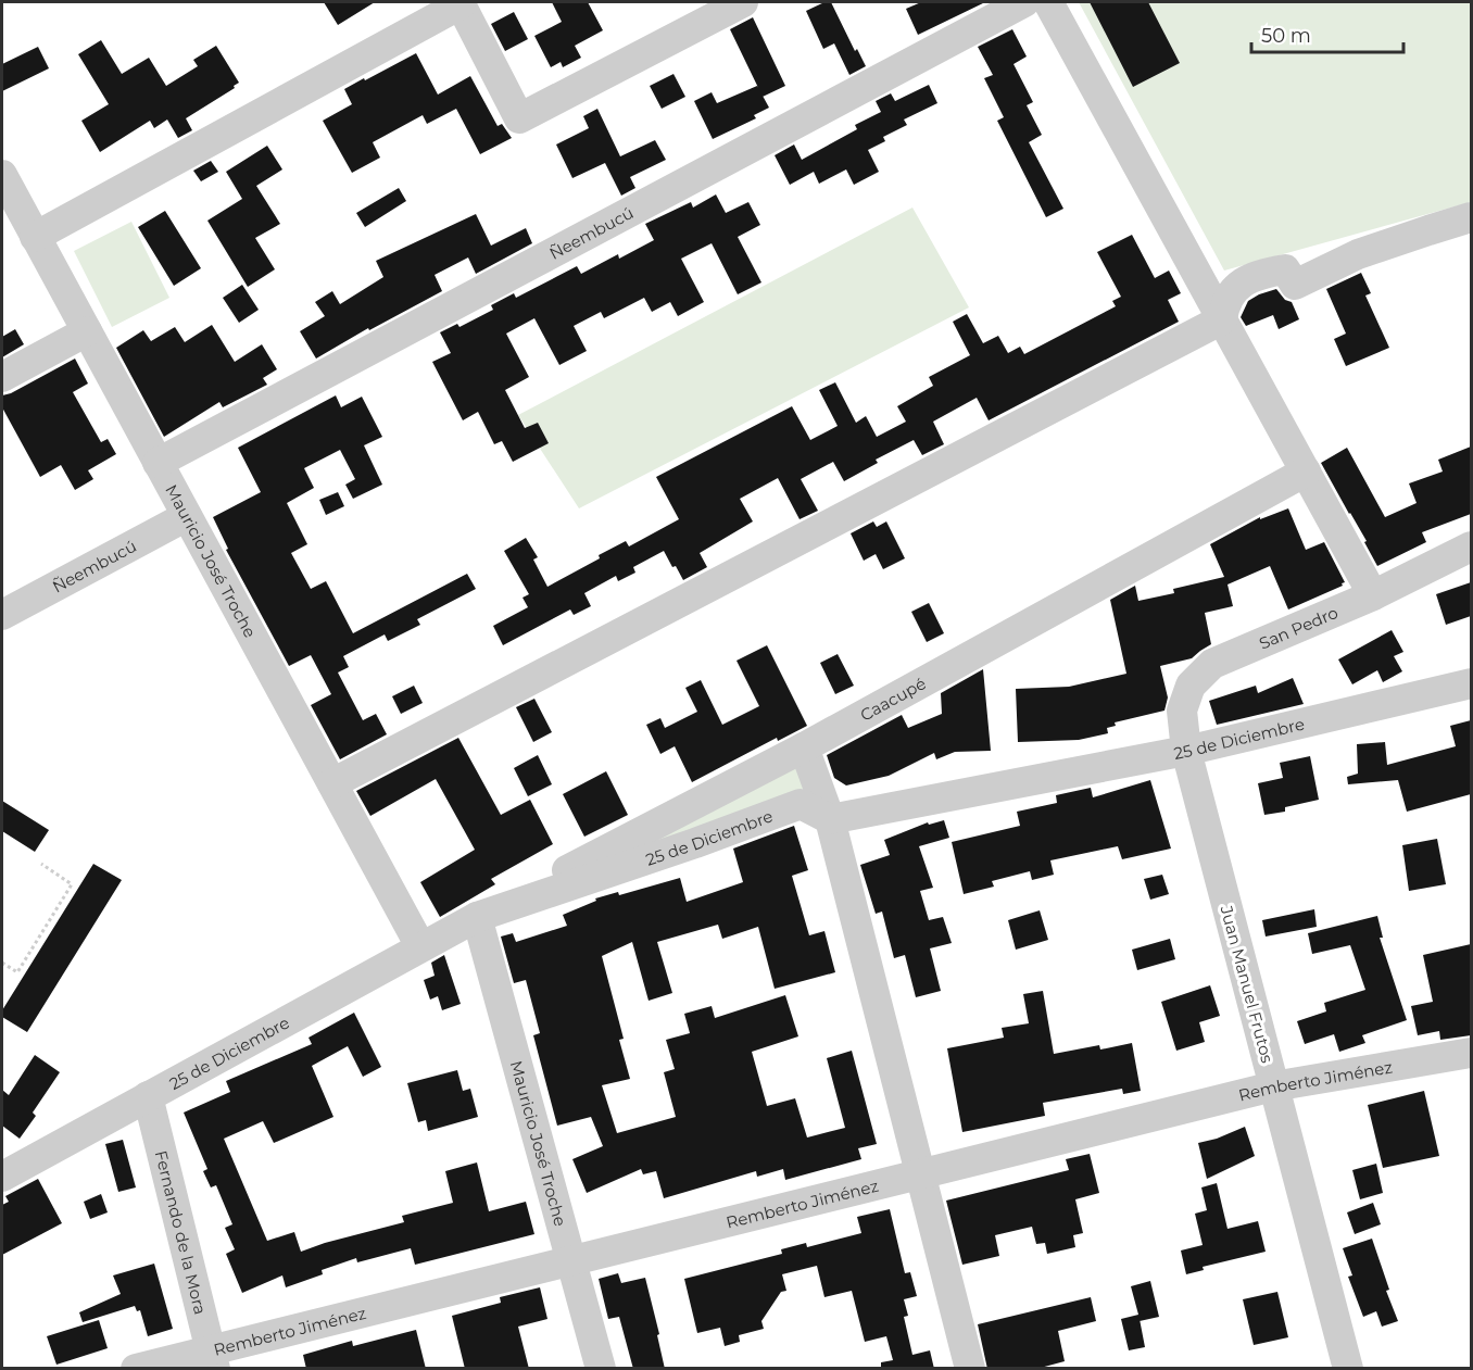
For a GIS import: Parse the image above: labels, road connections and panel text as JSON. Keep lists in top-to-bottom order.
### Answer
{
  "streets": {
    "street": [
      "Ñeembucú",
      "Mauricio José Troche",
      "San Pedro",
      "Caacupé",
      "25 de Diciembre",
      "Juan Manuel Frutos",
      "Remberto Jiménez",
      "Fernando de la Mora"
    ]
  },
  "crossings": [
    ["Ñeembucú", "Mauricio José Troche"],
    ["Mauricio José Troche", "Caacupé"],
    ["Mauricio José Troche", "25 de Diciembre"],
    ["Mauricio José Troche", "Remberto Jiménez"],
    ["San Pedro", "25 de Diciembre"],
    ["San Pedro", "Juan Manuel Frutos"],
    ["Caacupé", "25 de Diciembre"],
    ["25 de Diciembre", "Juan Manuel Frutos"],
    ["25 de Diciembre", "Fernando de la Mora"],
    ["Juan Manuel Frutos", "Remberto Jiménez"],
    ["Remberto Jiménez", "Fernando de la Mora"]
  ],
  "scale_bar": "50 m"
}
